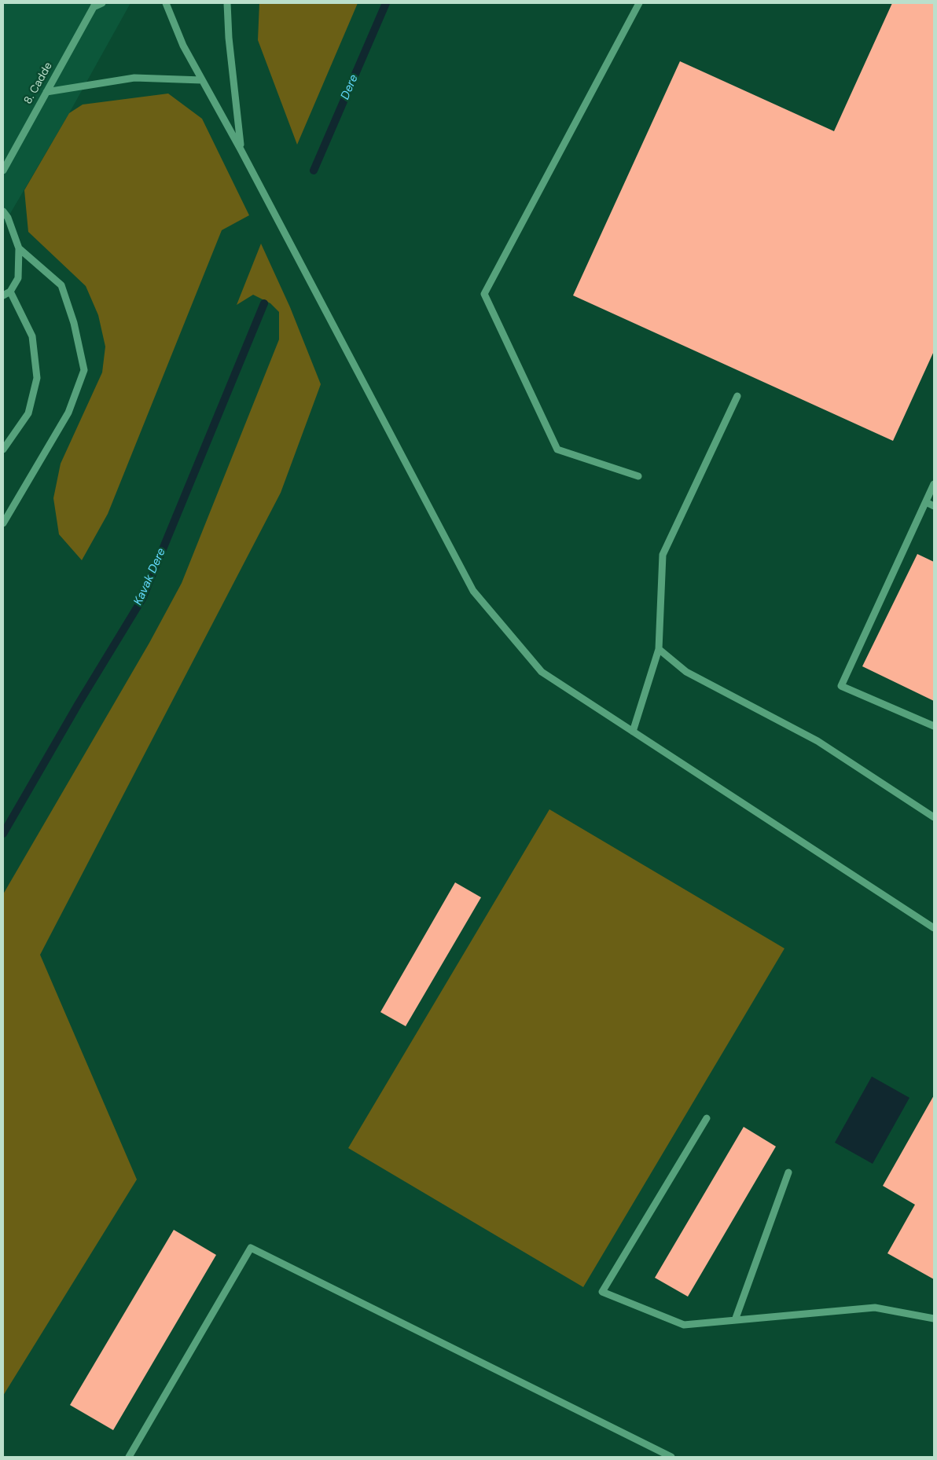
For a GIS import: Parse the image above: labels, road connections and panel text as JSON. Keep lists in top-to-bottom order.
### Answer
{
  "streets": {
    "street": ["8. Cadde"]
  },
  "water": ["Dere", "Kavak Dere"]
}
